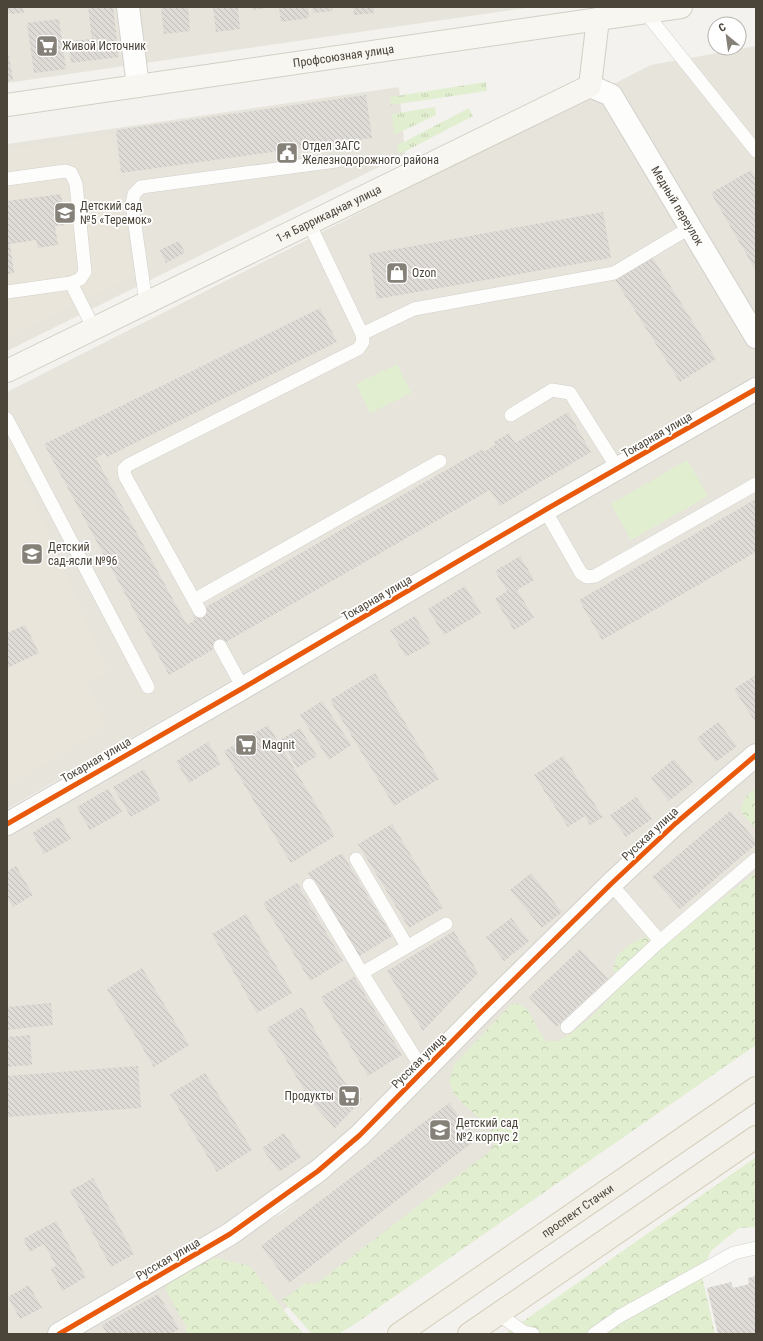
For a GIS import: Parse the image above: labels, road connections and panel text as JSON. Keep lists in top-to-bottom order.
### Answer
{
  "streets": {
    "main road": ["проспект Стачки"],
    "street": [
      "Профсоюзная улица",
      "Медный переулок",
      "1-я Баррикадная улица",
      "Токарная улица",
      "Русская улица"
    ]
  },
  "crossings": [
    ["Медный переулок", "1-я Баррикадная улица"]
  ],
  "places": {
    "supermarket": ["Живой Источник", "Magnit", "Продукты"],
    "public building": ["Отдел ЗАГС Железнодорожного района"],
    "school or university": ["Детский сад №5 «Теремок»", "Детский сад-ясли №96", "Детский сад №2 корпус 2"],
    "shop": ["Ozon"]
  },
  "north": "top left"
}
